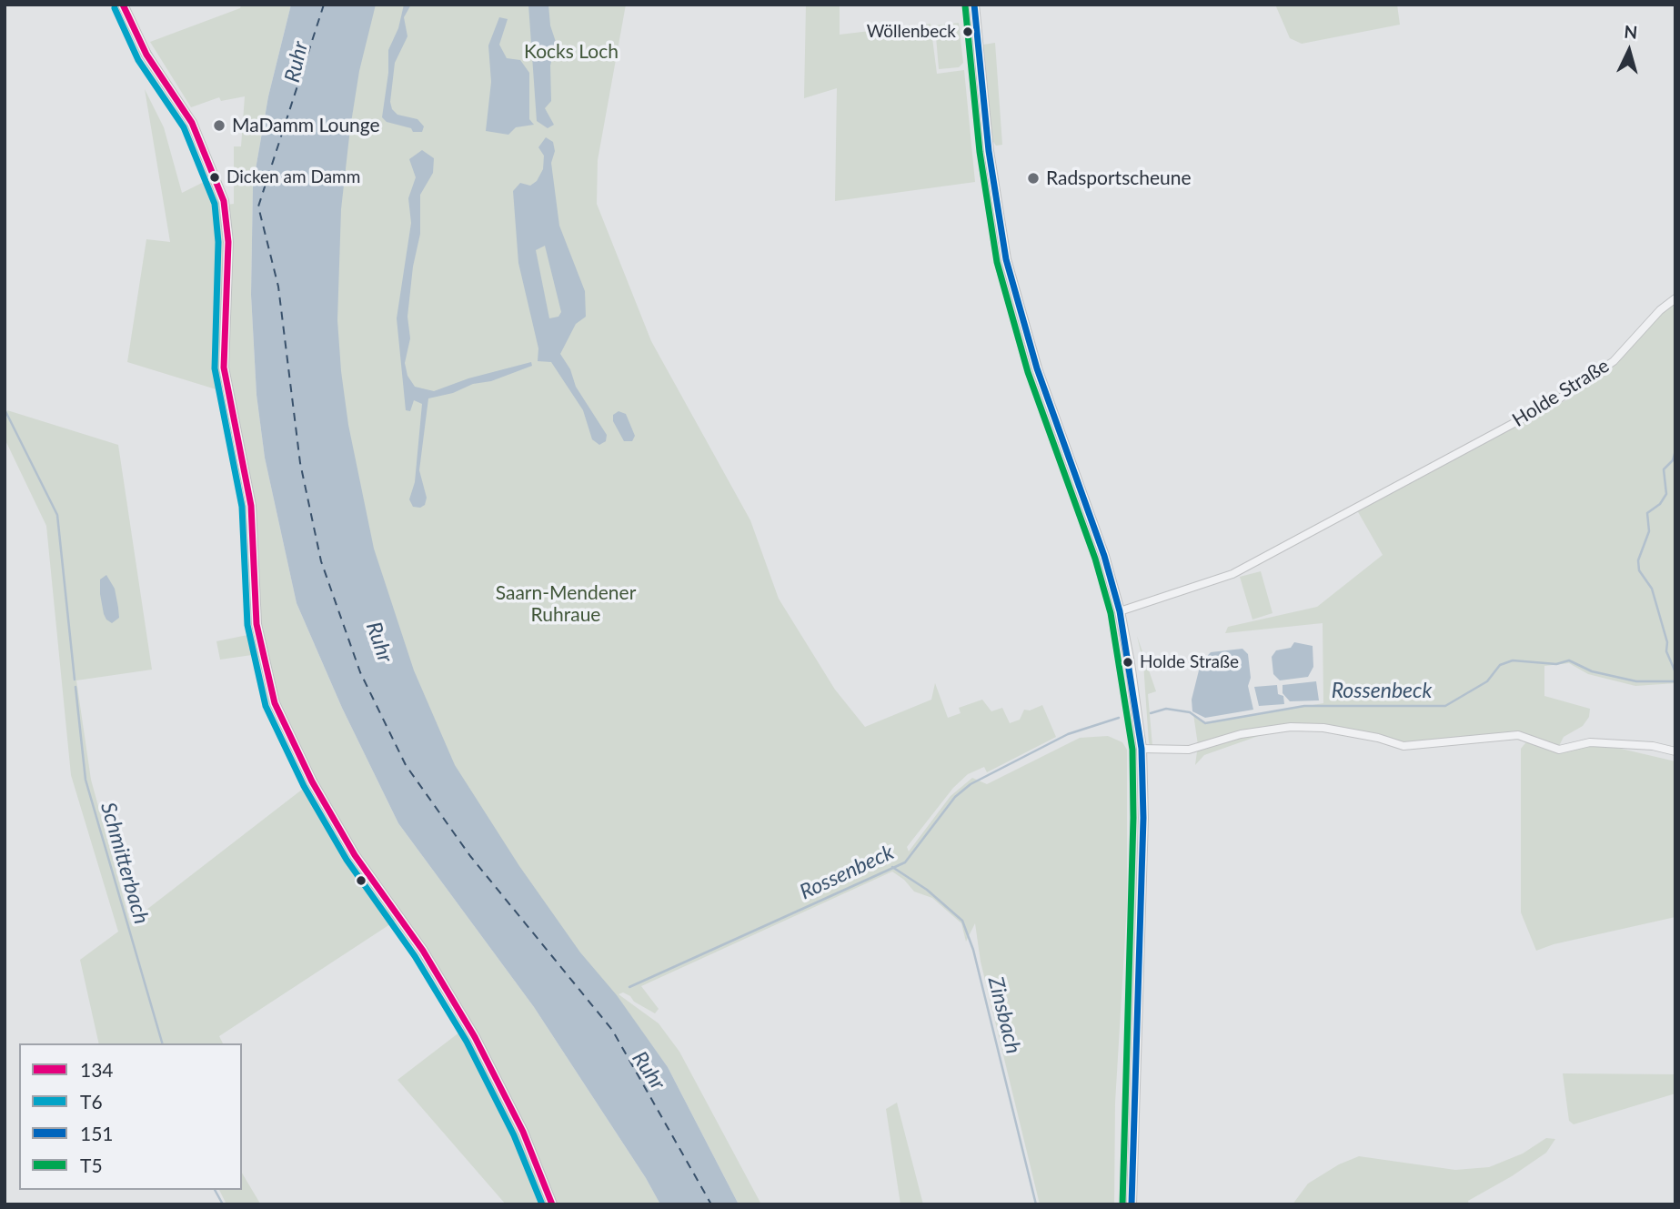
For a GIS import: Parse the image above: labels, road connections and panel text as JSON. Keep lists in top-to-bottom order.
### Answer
{
  "streets": {
    "street": ["Holde Straße"]
  },
  "water": [
    "Ruhr",
    "Rossenbeck",
    "Schmitterbach",
    "Zinsbach"
  ],
  "parks": ["Kocks Loch", "Saarn-Mendener Ruhraue"],
  "places": [
    "Wöllenbeck",
    "MaDamm Lounge",
    "Dicken am Damm",
    "Radsportscheune",
    "Holde Straße"
  ],
  "lines": [
    "transit line 134",
    "transit line 151",
    "transit line T5",
    "transit line T6"
  ],
  "legend": [
    "134",
    "T6",
    "151",
    "T5"
  ],
  "north": "top"
}
